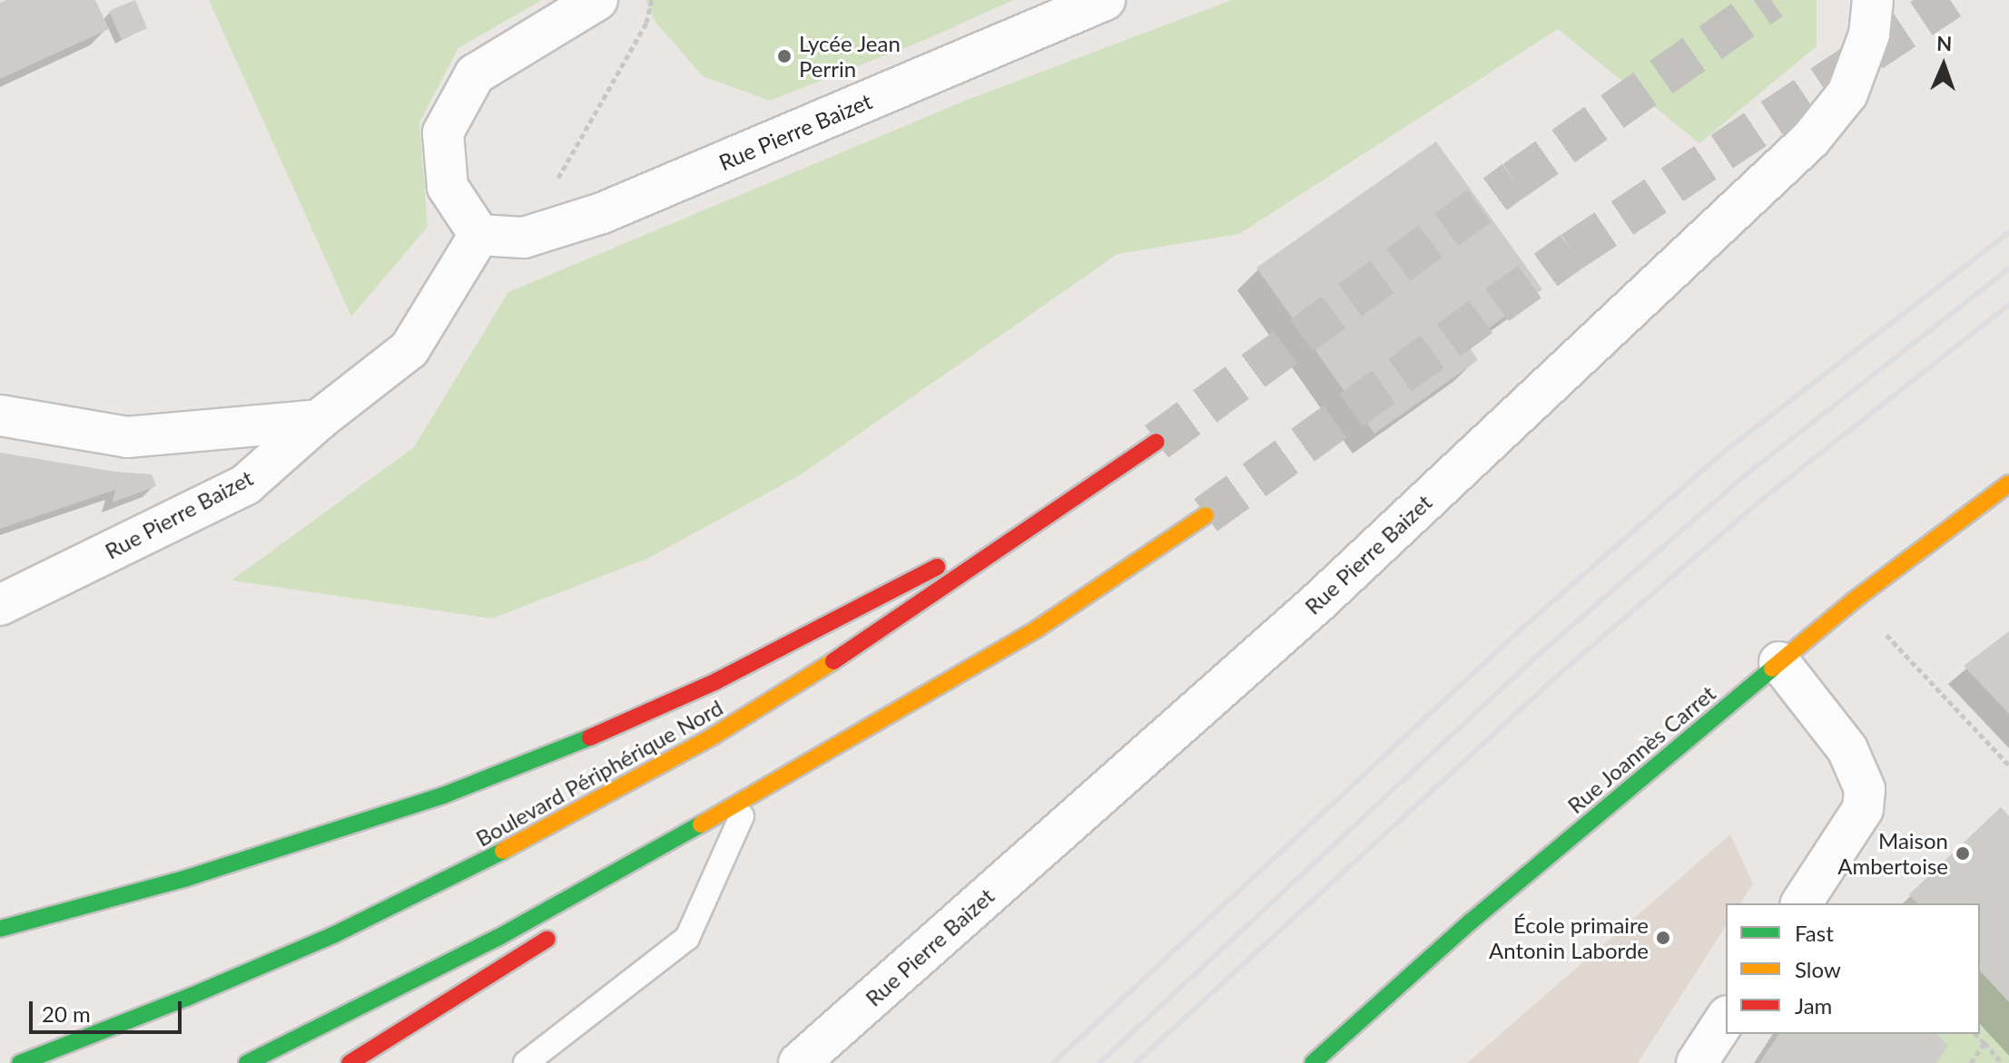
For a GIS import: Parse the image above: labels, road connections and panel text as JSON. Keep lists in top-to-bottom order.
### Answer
{
  "streets": {
    "main road": ["Rue Joannès Carret", "Boulevard Périphérique Nord"],
    "street": ["Rue Pierre Baizet"]
  },
  "places": ["Lycée Jean Perrin", "Maison Ambertoise", "École primaire Antonin Laborde"],
  "legend": ["Fast", "Slow", "Jam"],
  "scale_bar": "20 m",
  "north": "top"
}
